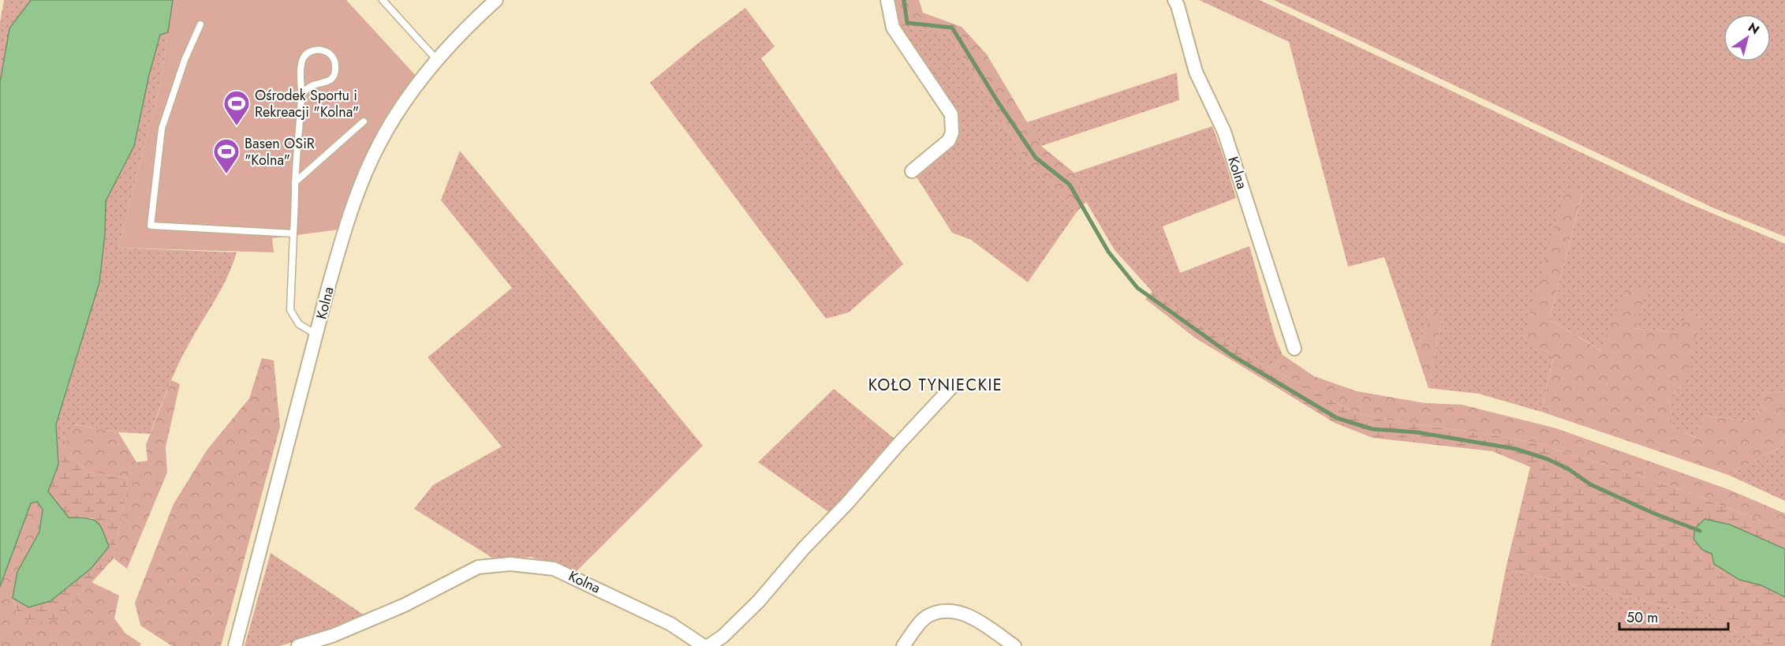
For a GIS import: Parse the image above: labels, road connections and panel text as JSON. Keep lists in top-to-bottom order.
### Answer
{
  "streets": {
    "street": ["Kolna"]
  },
  "districts": ["KOŁO TYNIECKIE"],
  "places": {
    "sports": ["Ośrodek Sportu i Rekreacji \"Kolna\"", "Basen OSiR \"Kolna\""]
  },
  "scale_bar": "50 m",
  "north": "top right"
}
